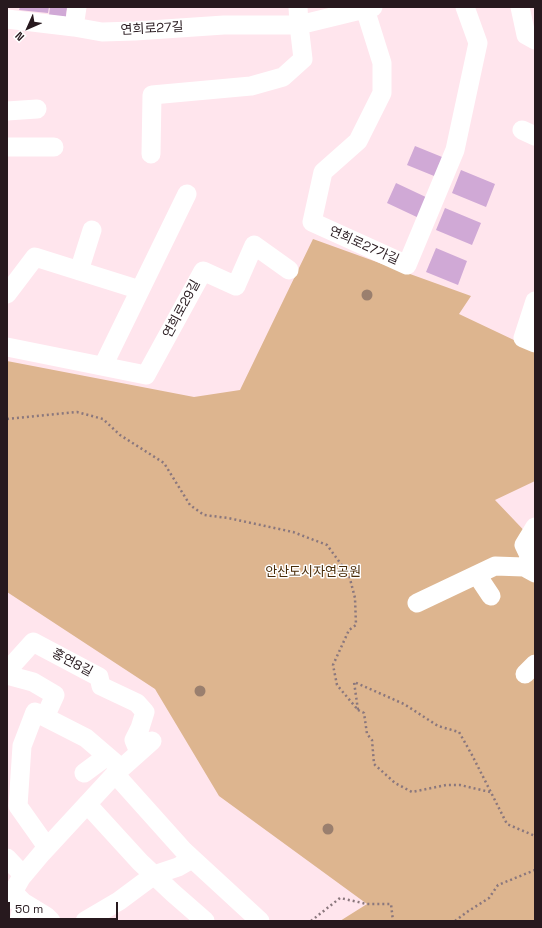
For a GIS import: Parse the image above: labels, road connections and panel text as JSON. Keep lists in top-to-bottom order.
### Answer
{
  "streets": {
    "street": [
      "연희로27길",
      "연희로27가길",
      "연희로29길",
      "홍연8길"
    ]
  },
  "crossings": [
    ["연희로27길", "연희로27가길"]
  ],
  "parks": ["안산도시자연공원"],
  "scale_bar": "50 m",
  "north": "bottom left"
}
